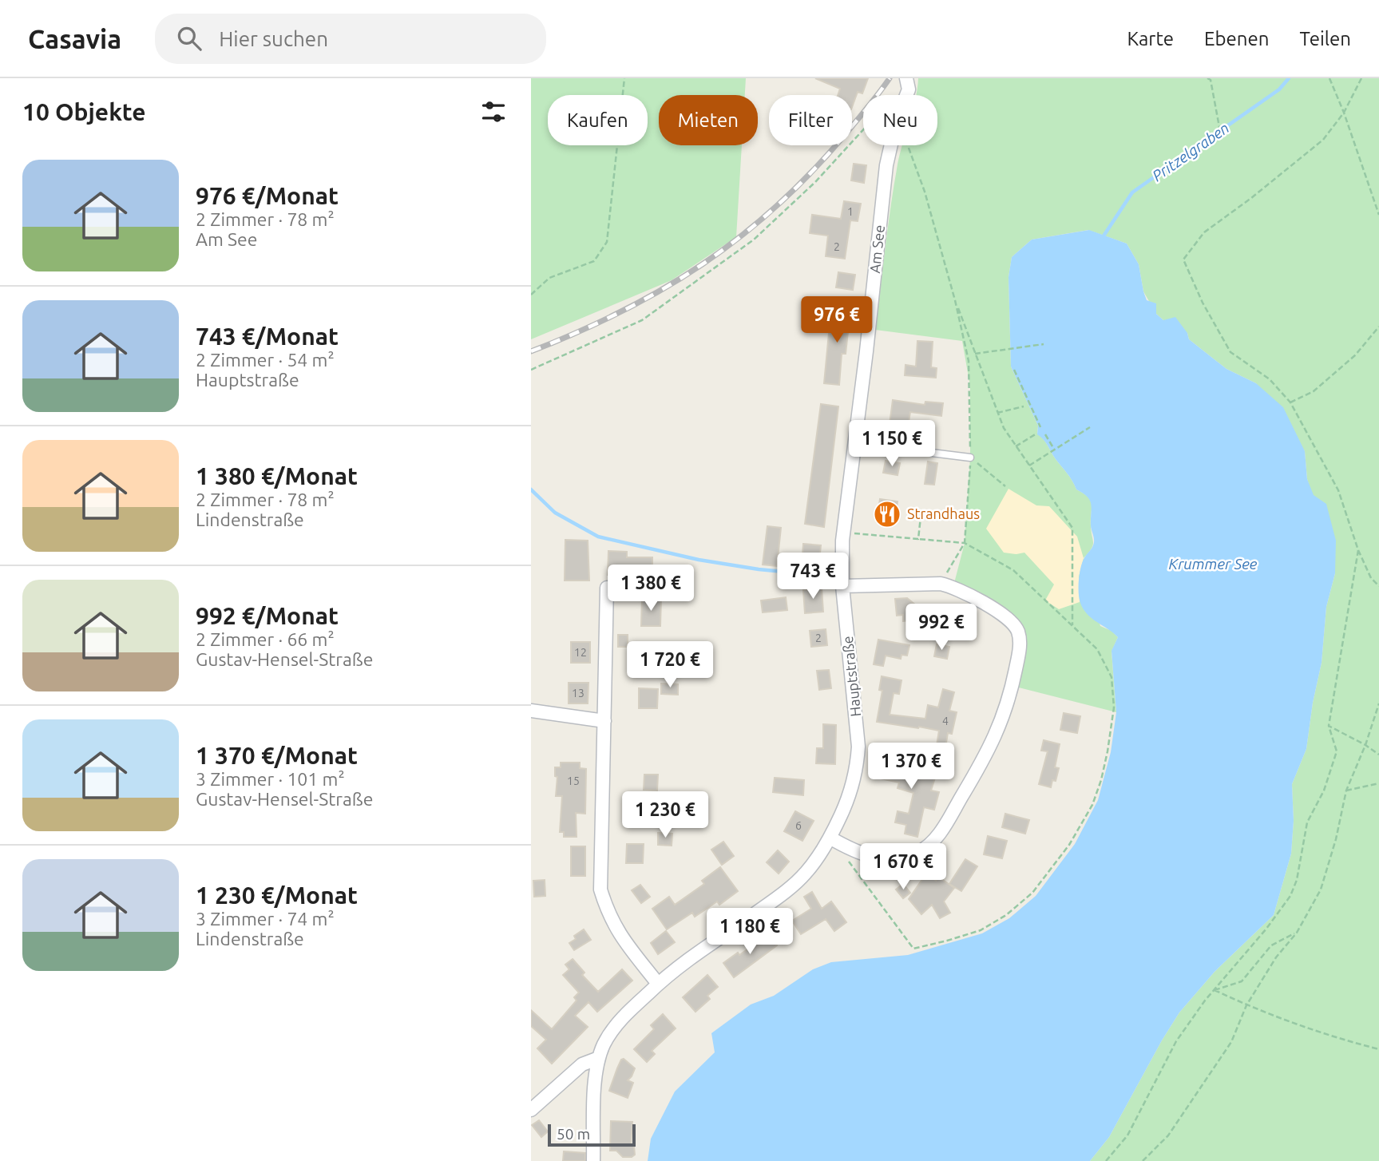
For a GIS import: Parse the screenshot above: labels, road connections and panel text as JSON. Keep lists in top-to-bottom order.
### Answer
{
  "streets": {
    "street": ["Am See", "Hauptstraße"]
  },
  "crossings": [
    ["Am See", "Hauptstraße"]
  ],
  "water": ["Pritzelgraben", "Krummer See"],
  "places": {
    "restaurant": ["Strandhaus"]
  },
  "house_numbers": [
    "1",
    "2",
    "2",
    "12",
    "13",
    "4",
    "15",
    "6"
  ],
  "scale_bar": "50 m",
  "page": {
    "header": "Casavia",
    "search": "Hier suchen",
    "nav": ["Karte", "Ebenen", "Teilen"],
    "heading": "10 Objekte",
    "chip": [
      "Kaufen",
      "Mieten",
      "Filter",
      "Neu"
    ],
    "list": [
      {
        "name": "976 €/Monat",
        "note": "2 Zimmer · 78 m² · Am See"
      },
      {
        "name": "743 €/Monat",
        "note": "2 Zimmer · 54 m² · Hauptstraße"
      },
      {
        "name": "1 380 €/Monat",
        "note": "2 Zimmer · 78 m² · Lindenstraße"
      },
      {
        "name": "992 €/Monat",
        "note": "2 Zimmer · 66 m² · Gustav-Hensel-Straße"
      },
      {
        "name": "1 370 €/Monat",
        "note": "3 Zimmer · 101 m² · Gustav-Hensel-Straße"
      },
      {
        "name": "1 230 €/Monat",
        "note": "3 Zimmer · 74 m² · Lindenstraße"
      }
    ],
    "price": [
      "976 €",
      "1 150 €",
      "743 €",
      "1 380 €",
      "992 €",
      "1 720 €",
      "1 370 €",
      "1 230 €",
      "1 670 €",
      "1 180 €"
    ],
    "scale": "50 m"
  }
}
